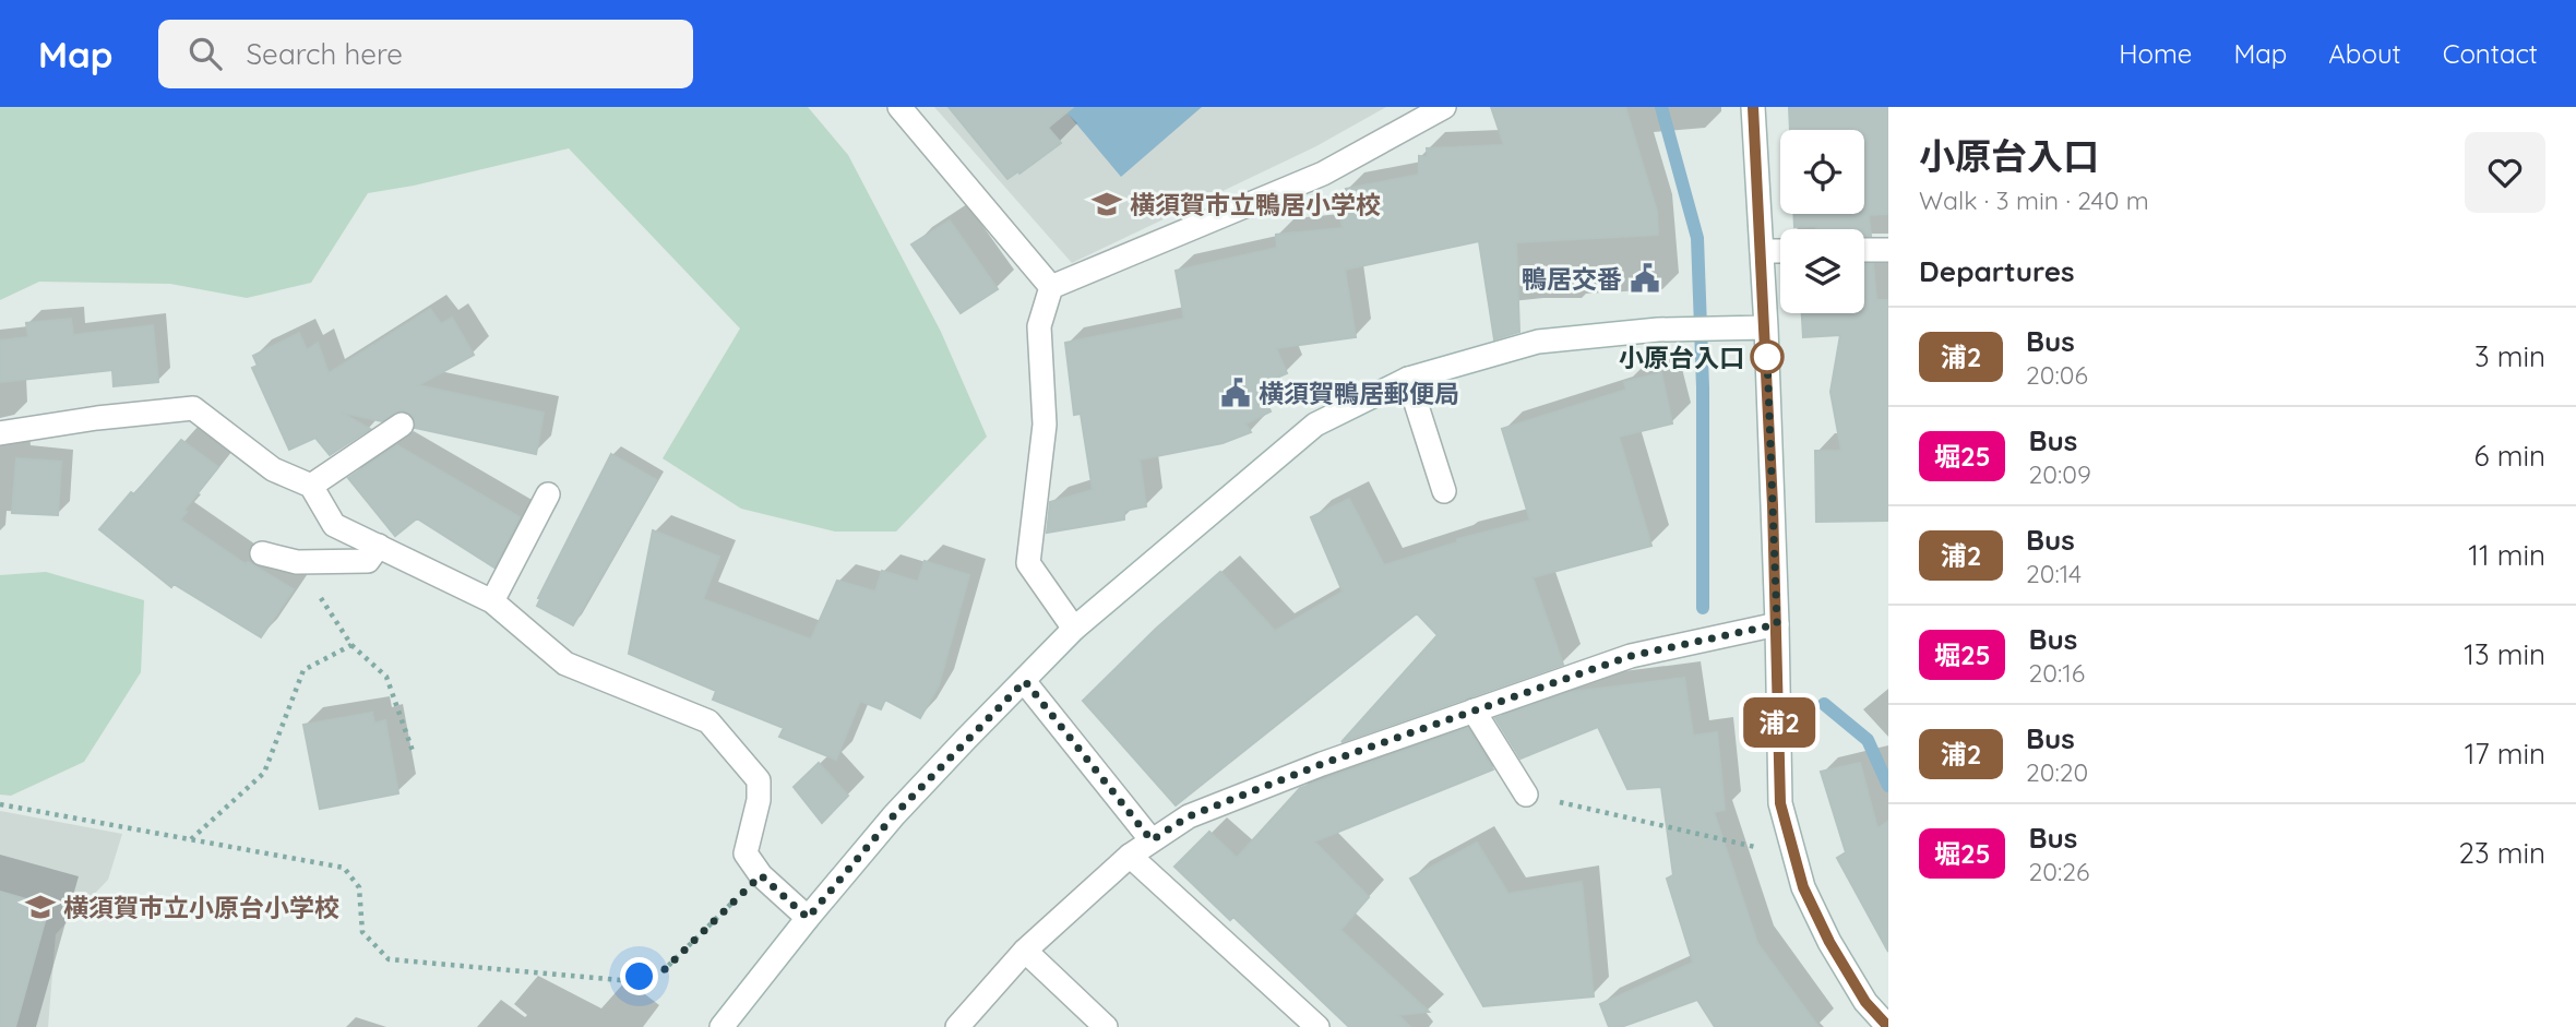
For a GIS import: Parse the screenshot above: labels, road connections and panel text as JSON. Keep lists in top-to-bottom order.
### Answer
{
  "places": {
    "school or university": ["横須賀市立鴨居小学校", "横須賀市立小原台小学校"],
    "public building": ["鴨居交番", "横須賀鴨居郵便局"],
    "other": ["小原台入口"]
  },
  "lines": ["bus line 浦2"],
  "page": {
    "header": "Map",
    "search": "Search here",
    "nav": [
      "Home",
      "Map",
      "About",
      "Contact"
    ],
    "on_map": "浦2",
    "heading": [
      ["小原台入口", "Walk · 3 min · 240 m"],
      "Departures"
    ],
    "list": [
      {
        "mark": "浦2",
        "name": "Bus",
        "note": "20:06",
        "value": "3 min"
      },
      {
        "mark": "堀25",
        "name": "Bus",
        "note": "20:09",
        "value": "6 min"
      },
      {
        "mark": "浦2",
        "name": "Bus",
        "note": "20:14",
        "value": "11 min"
      },
      {
        "mark": "堀25",
        "name": "Bus",
        "note": "20:16",
        "value": "13 min"
      },
      {
        "mark": "浦2",
        "name": "Bus",
        "note": "20:20",
        "value": "17 min"
      },
      {
        "mark": "堀25",
        "name": "Bus",
        "note": "20:26",
        "value": "23 min"
      }
    ]
  }
}
